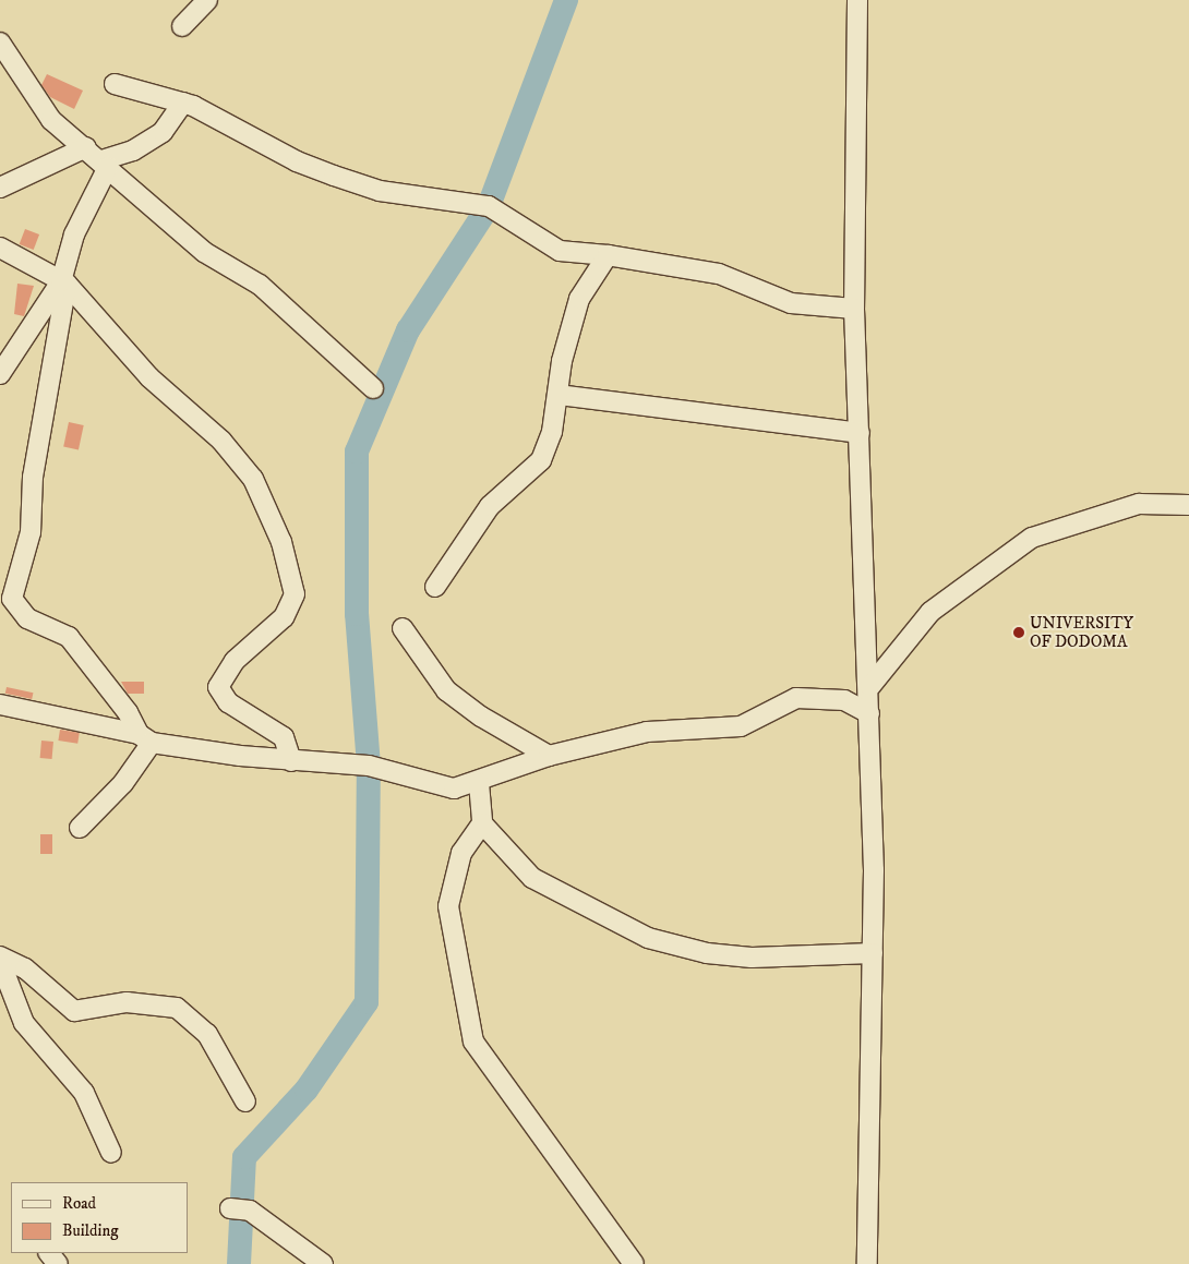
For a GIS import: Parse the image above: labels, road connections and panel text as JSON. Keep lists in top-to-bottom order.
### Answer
{
  "places": ["UNIVERSITY OF DODOMA"],
  "legend": ["Road", "Building"]
}
